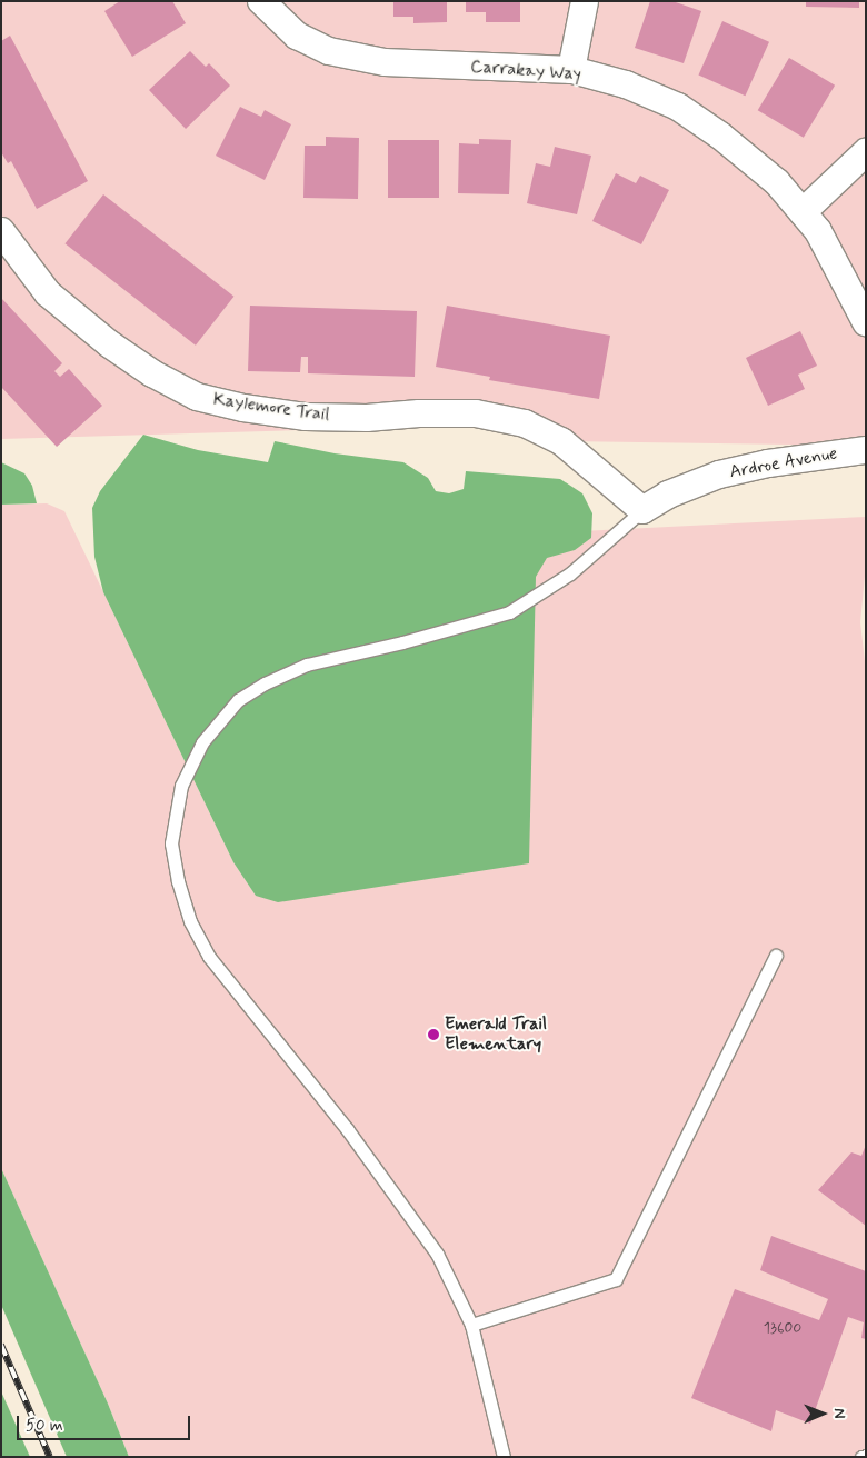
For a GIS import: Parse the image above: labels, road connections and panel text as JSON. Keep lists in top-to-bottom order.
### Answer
{
  "streets": {
    "street": ["Carrakay Way", "Kaylemore Trail", "Ardroe Avenue"]
  },
  "crossings": [
    ["Kaylemore Trail", "Ardroe Avenue"]
  ],
  "places": ["Emerald Trail Elementary"],
  "house_numbers": ["13600"],
  "scale_bar": "50 m",
  "north": "right"
}
